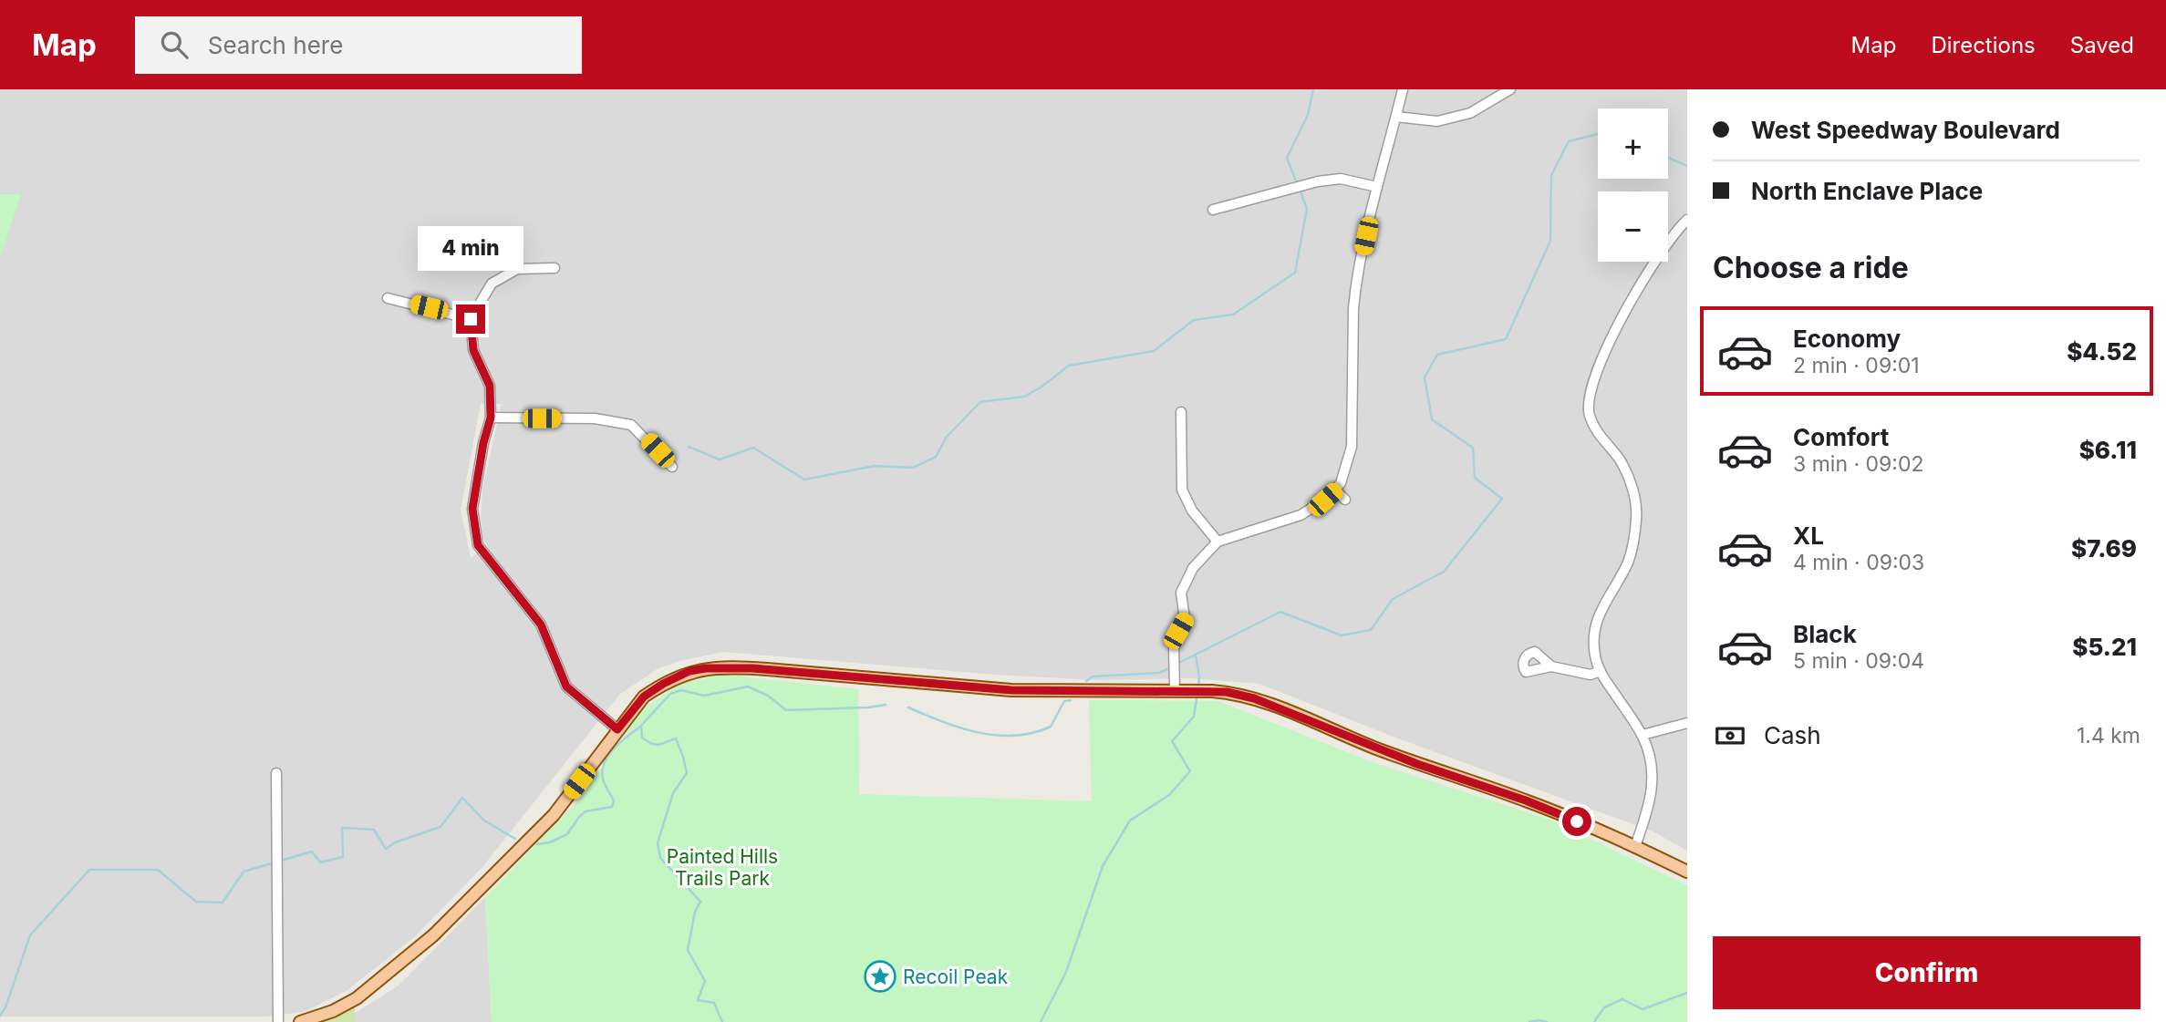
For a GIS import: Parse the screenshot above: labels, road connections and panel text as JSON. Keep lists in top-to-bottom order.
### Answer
{
  "parks": ["Painted Hills Trails Park"],
  "places": {
    "place": ["Recoil Peak"]
  },
  "page": {
    "header": "Map",
    "search": "Search here",
    "nav": ["Map", "Directions", "Saved"],
    "banner": ["West Speedway Boulevard", "North Enclave Place"],
    "map_buttons": ["+", "−"],
    "bubble": "4 min",
    "heading": "Choose a ride",
    "list": [
      {
        "name": "Economy",
        "note": "2 min · 09:01",
        "value": "$4.52"
      },
      {
        "name": "Comfort",
        "note": "3 min · 09:02",
        "value": "$6.11"
      },
      {
        "name": "XL",
        "note": "4 min · 09:03",
        "value": "$7.69"
      },
      {
        "name": "Black",
        "note": "5 min · 09:04",
        "value": "$5.21"
      }
    ],
    "pay": ["Cash", "1.4 km"],
    "buttons": "Confirm"
  }
}
